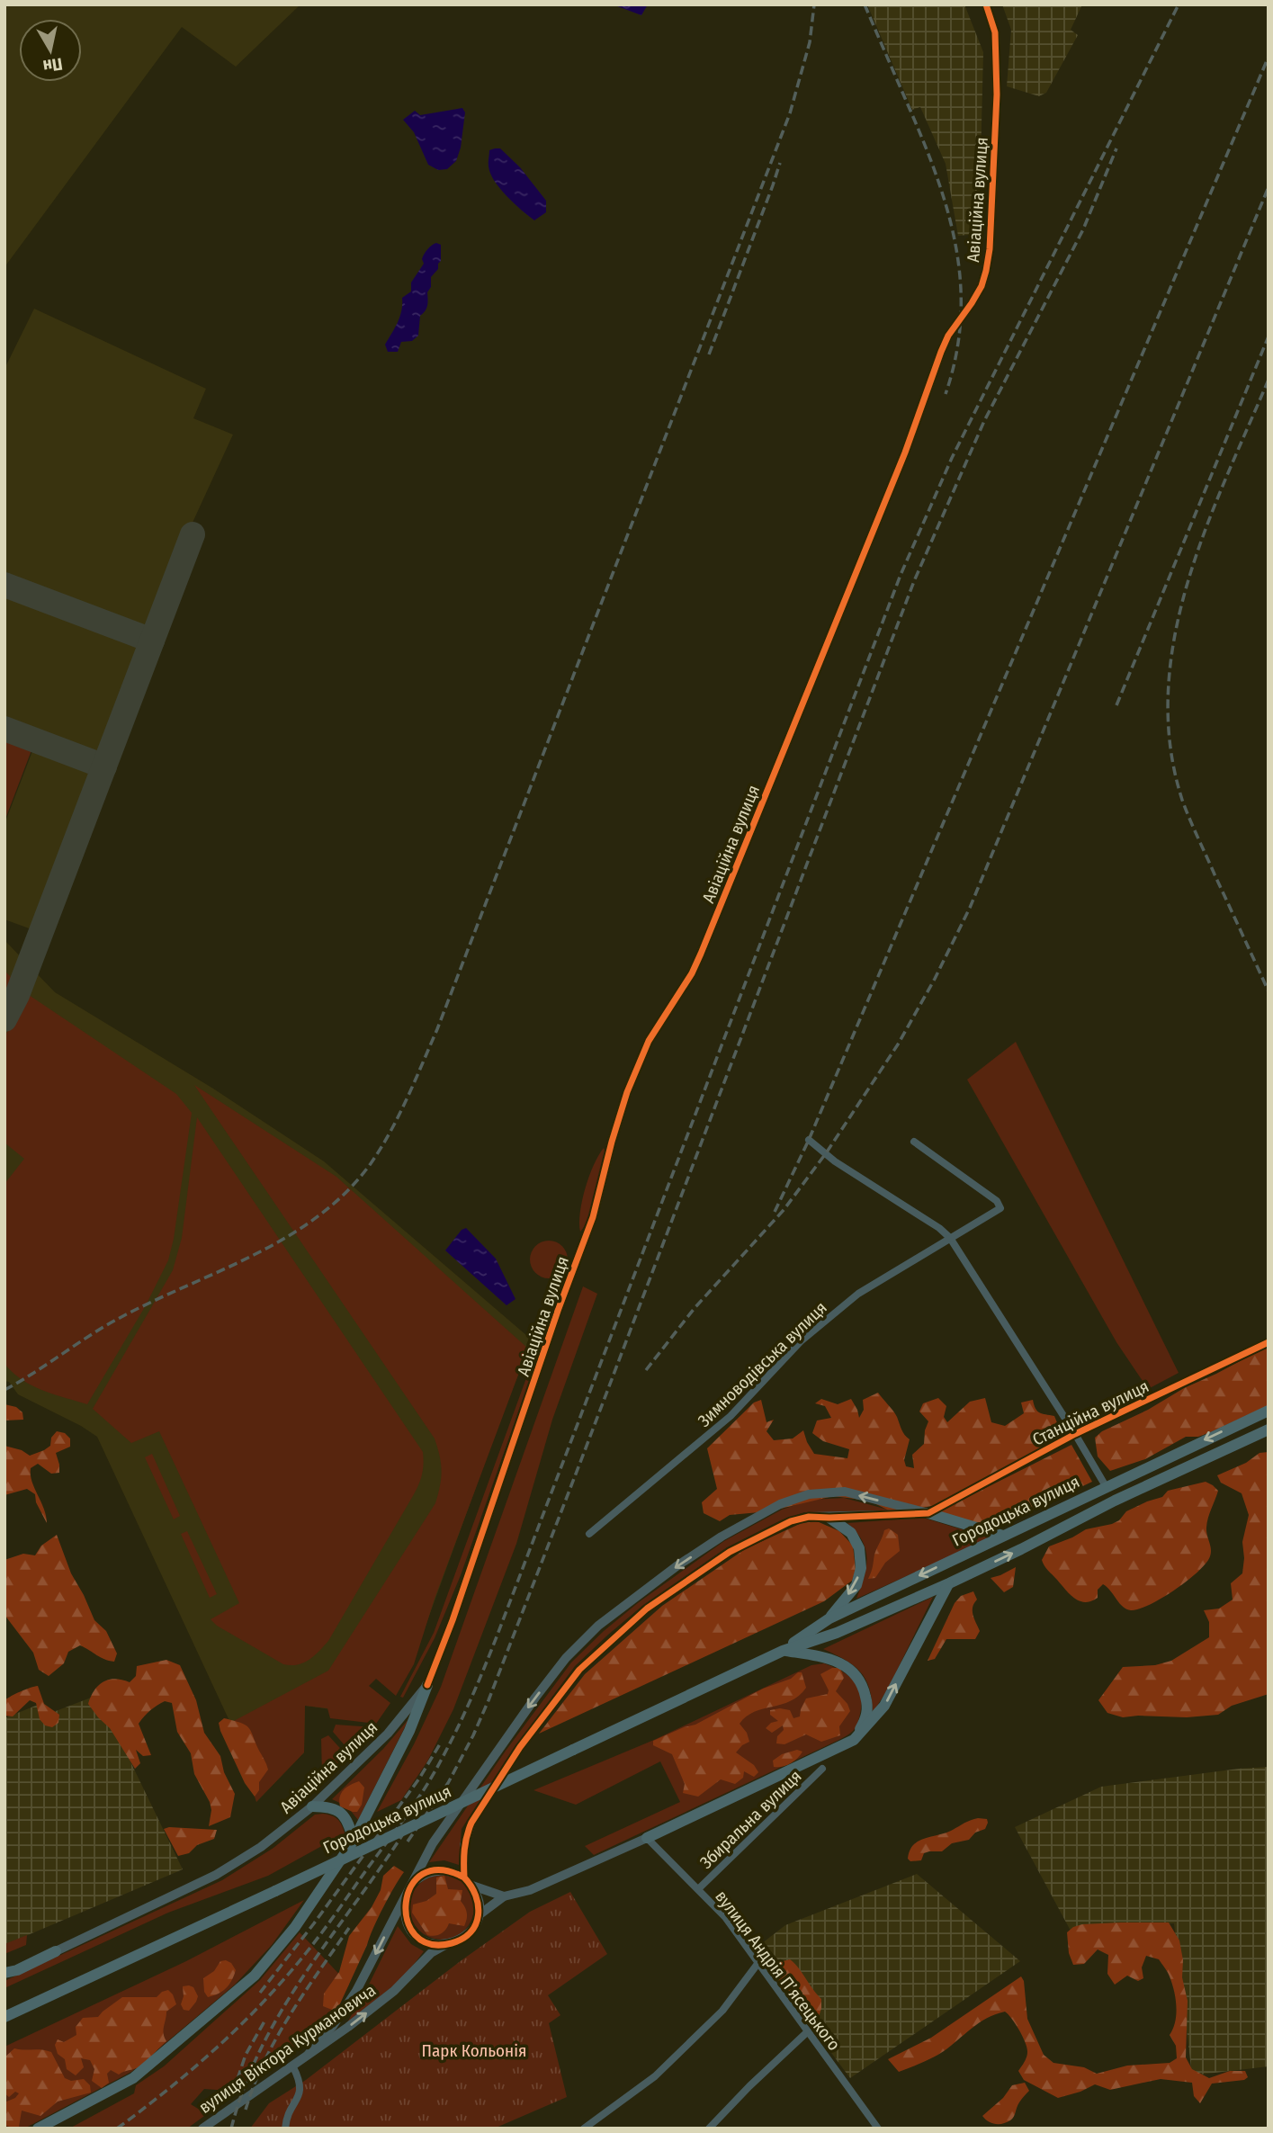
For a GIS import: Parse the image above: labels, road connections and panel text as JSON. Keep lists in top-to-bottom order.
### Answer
{
  "streets": {
    "main road": ["Городоцька вулиця"],
    "street": [
      "Авіаційна вулиця",
      "Зимноводівська вулиця",
      "Станційна вулиця",
      "Збиральна вулиця",
      "вулиця Андрія Пʼясецького",
      "вулиця Віктора Курмановича"
    ]
  },
  "crossings": [
    ["Зимноводівська вулиця", "Станційна вулиця"],
    ["Станційна вулиця", "Городоцька вулиця"],
    ["Збиральна вулиця", "вулиця Андрія Пʼясецького"]
  ],
  "parks": ["Парк Кольонія"],
  "north": "bottom"
}
